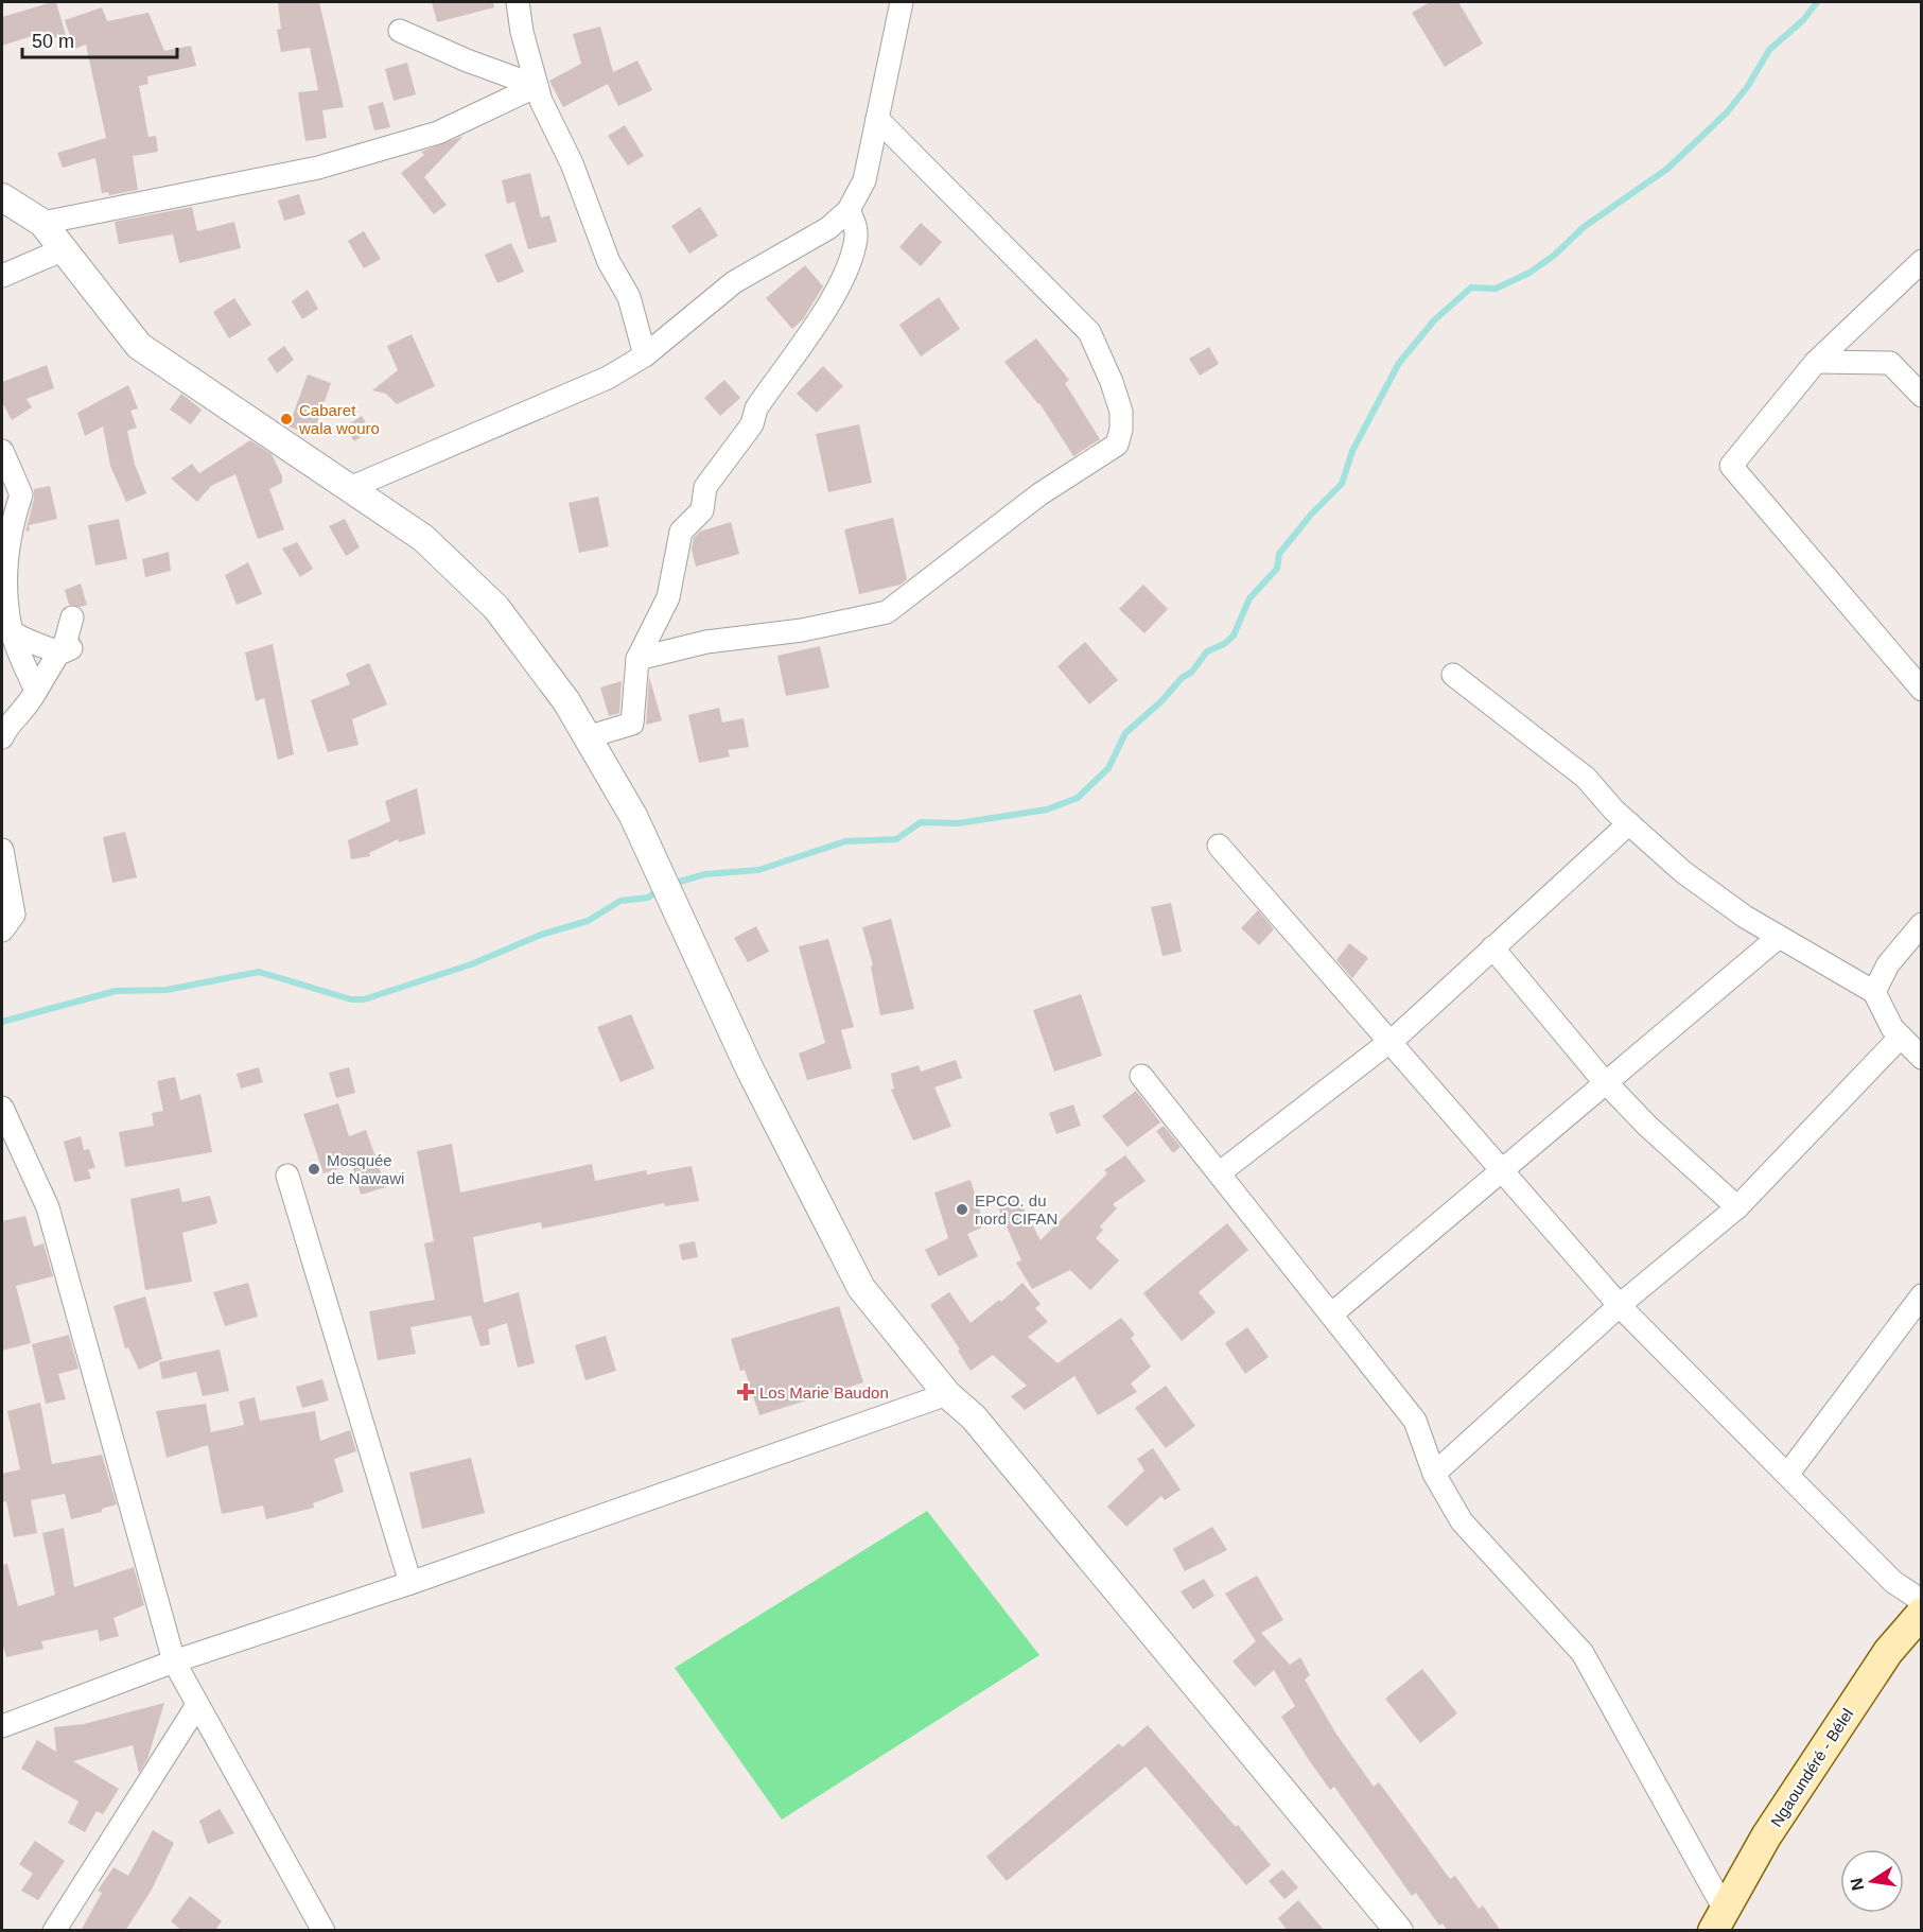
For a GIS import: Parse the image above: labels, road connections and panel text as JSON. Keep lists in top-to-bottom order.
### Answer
{
  "streets": {
    "main road": ["Ngaoundéré - Bélel"]
  },
  "places": {
    "other": ["Cabaret wala wouro", "Mosquée de Nawawi", "EPCO. du nord CIFAN"],
    "health": ["Los Marie Baudon"]
  },
  "scale_bar": "50 m",
  "north": "left"
}
